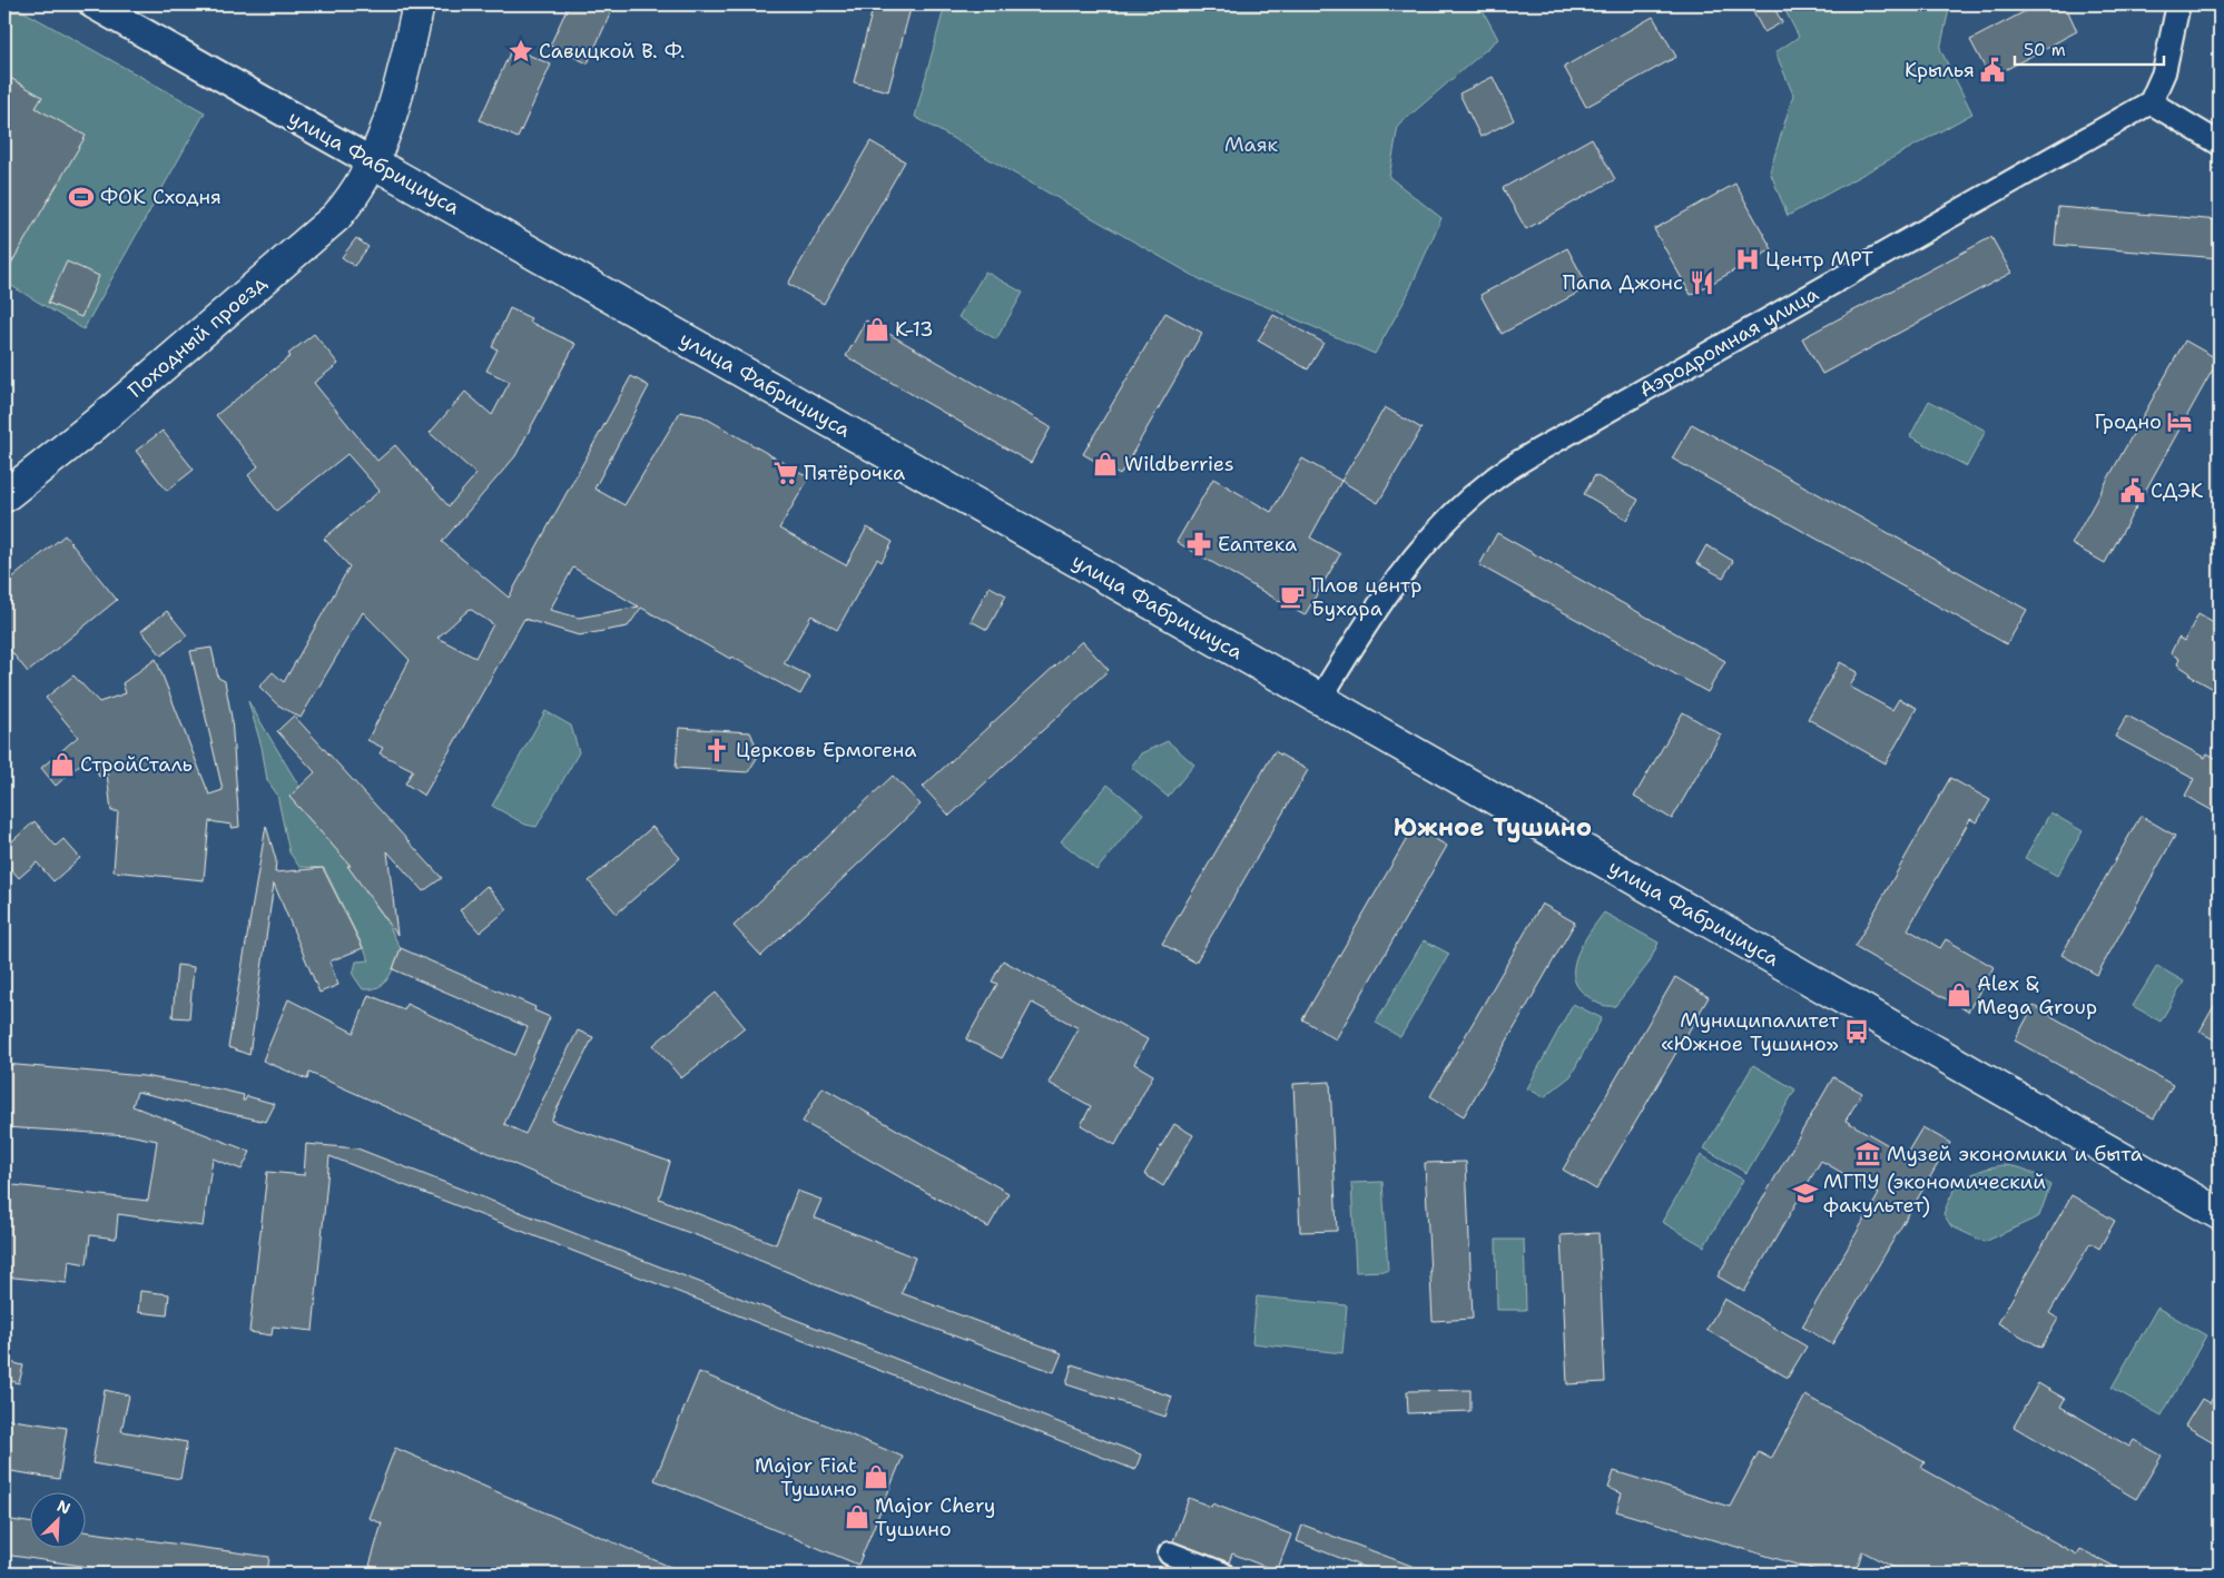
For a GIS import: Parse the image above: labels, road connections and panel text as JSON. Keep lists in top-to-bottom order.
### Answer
{
  "streets": {
    "main road": ["улица Фабрициуса", "Походный проезд"],
    "street": ["Аэродромная улица"]
  },
  "crossings": [
    ["улица Фабрициуса", "Походный проезд"],
    ["улица Фабрициуса", "Аэродромная улица"]
  ],
  "districts": ["Южное Тушино"],
  "parks": ["Маяк"],
  "places": {
    "place": ["Савицкой В. Ф."],
    "public building": ["Крылья", "СДЭК"],
    "sports": ["ФОК Сходня"],
    "hospital": ["Центр МРТ"],
    "restaurant": ["Папа Джонс"],
    "shop": [
      "K-13",
      "Wildberries",
      "СтройСталь",
      "Alex & Mega Group",
      "Major Fiat Тушино",
      "Major Chery Тушино"
    ],
    "hotel": ["Гродно"],
    "supermarket": ["Пятёрочка"],
    "pharmacy": ["Еаптека"],
    "cafe": ["Плов центр Бухара"],
    "church": ["Церковь Ермогена"],
    "bus stop": ["Муниципалитет «Южное Тушино»"],
    "museum": ["Музей экономики и быта"],
    "school or university": ["МГПУ (экономический факультет)"]
  },
  "scale_bar": "50 m",
  "north": "top right"
}
